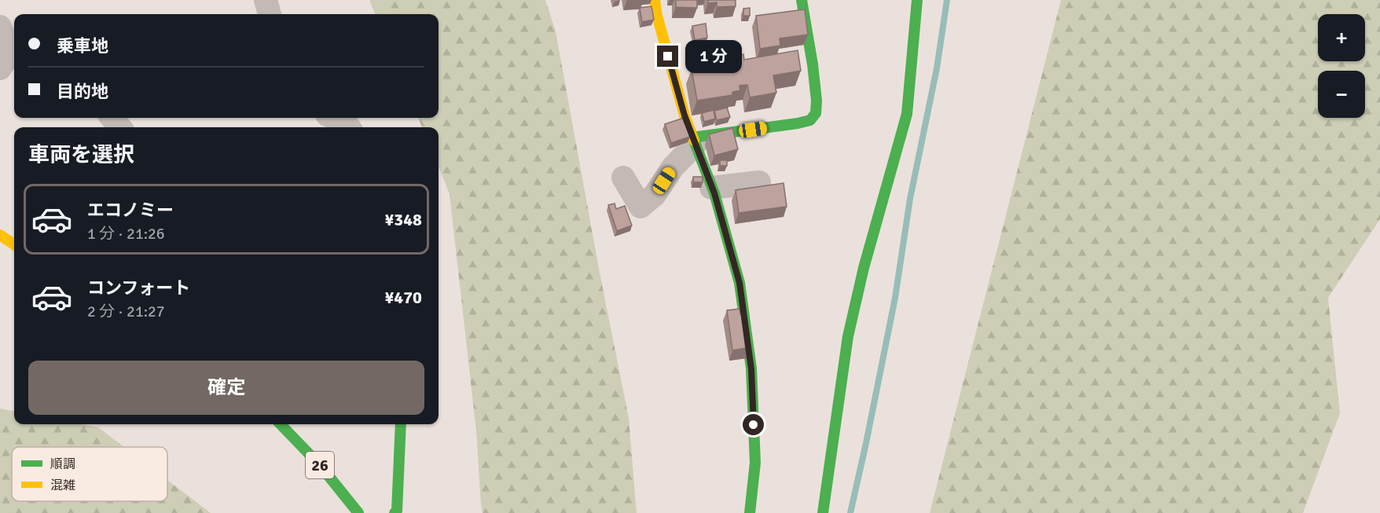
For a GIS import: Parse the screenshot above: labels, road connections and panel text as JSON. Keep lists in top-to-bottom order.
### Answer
{
  "streets": {
    "street": ["26"]
  },
  "legend": ["順調", "混雑"],
  "page": {
    "map_buttons": ["+", "−"],
    "banner": ["乗車地", "目的地"],
    "bubble": "1 分",
    "heading": "車両を選択",
    "list": [
      {
        "name": "エコノミー",
        "note": "1 分 · 21:26",
        "value": "¥348"
      },
      {
        "name": "コンフォート",
        "note": "2 分 · 21:27",
        "value": "¥470"
      }
    ],
    "buttons": "確定"
  }
}
